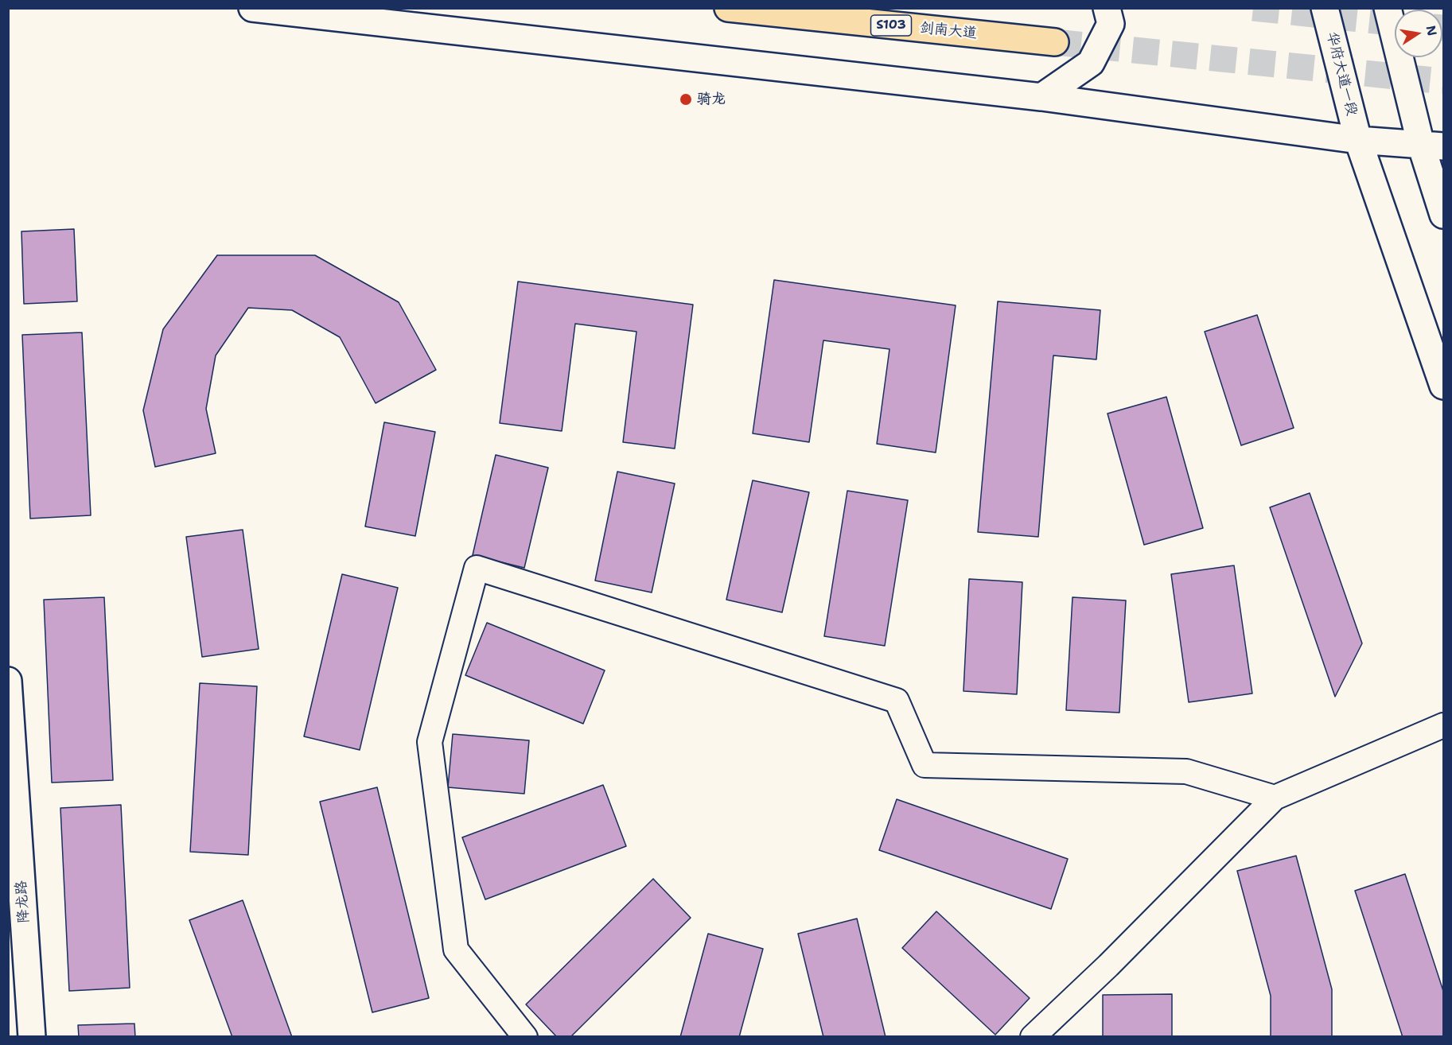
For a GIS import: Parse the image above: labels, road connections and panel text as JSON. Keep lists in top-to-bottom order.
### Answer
{
  "streets": {
    "highway": ["S103", "剑南大道"],
    "main road": ["华府大道一段", "降龙路"]
  },
  "places": ["骑龙"],
  "north": "right"
}
